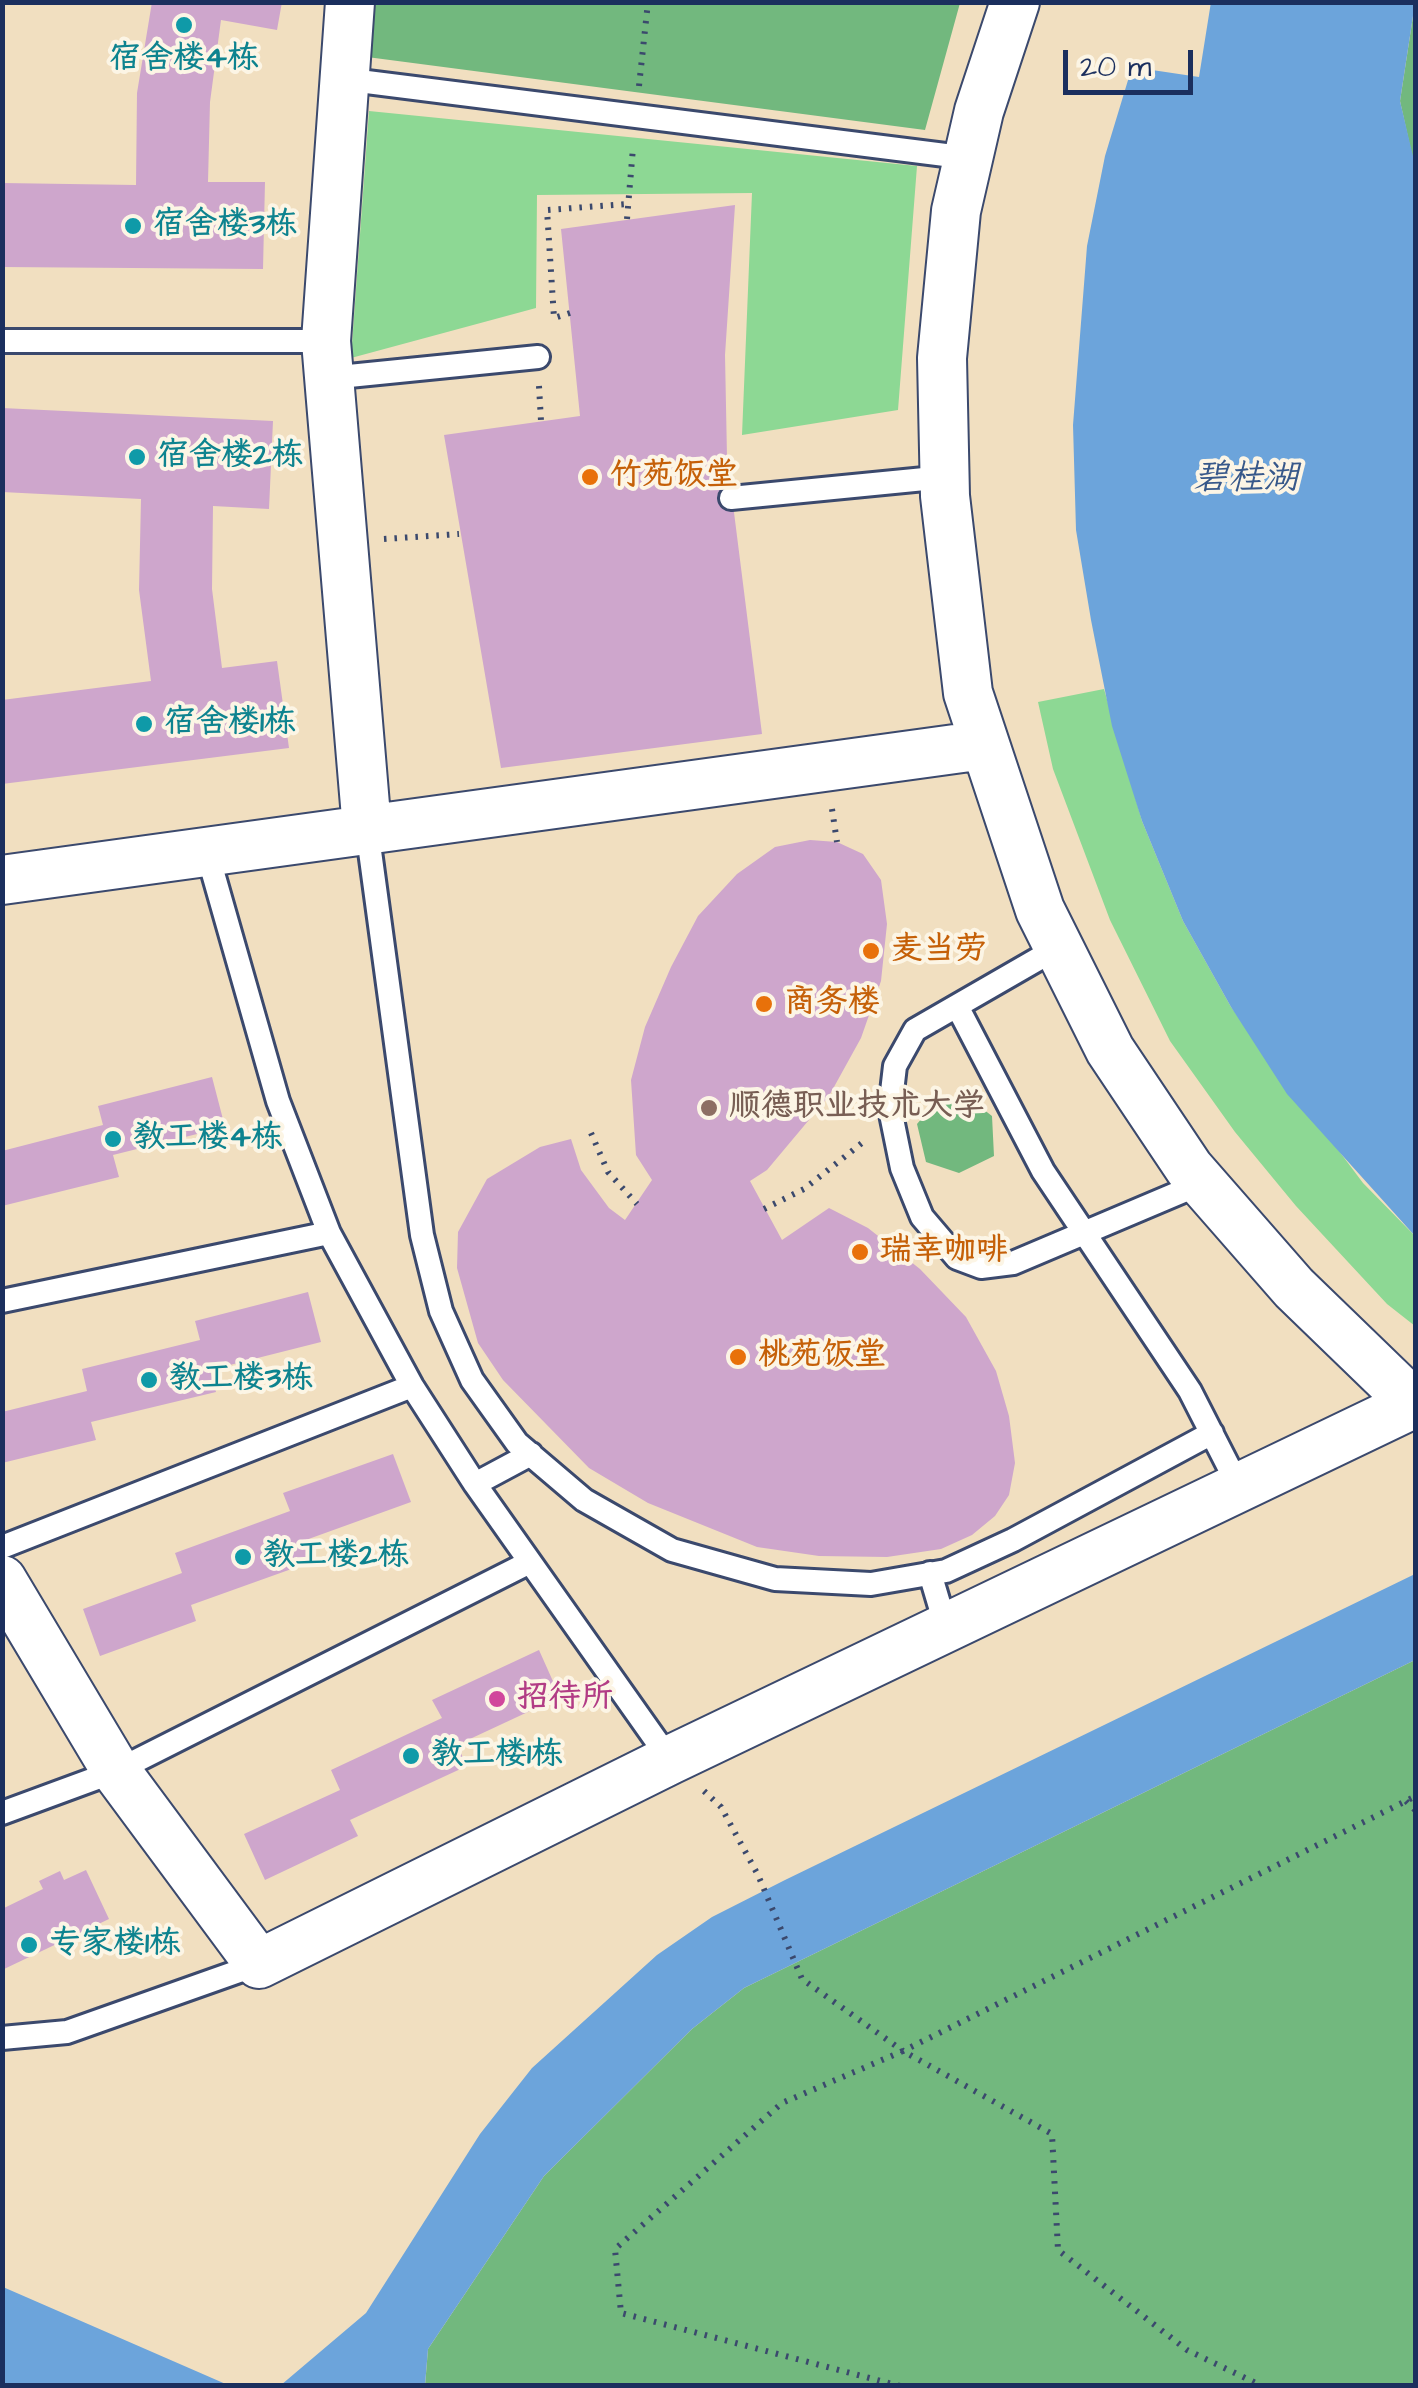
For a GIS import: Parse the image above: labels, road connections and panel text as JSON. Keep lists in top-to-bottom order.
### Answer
{
  "water": ["碧桂湖"],
  "places": [
    "宿舍楼4栋",
    "宿舍楼3栋",
    "宿舍楼2栋",
    "竹苑饭堂",
    "宿舍楼1栋",
    "麦当劳",
    "商务楼",
    "顺德职业技术大学",
    "教工楼4栋",
    "瑞幸咖啡",
    "桃苑饭堂",
    "教工楼3栋",
    "教工楼2栋",
    "招待所",
    "教工楼1栋",
    "专家楼1栋"
  ],
  "scale_bar": "20 m"
}
